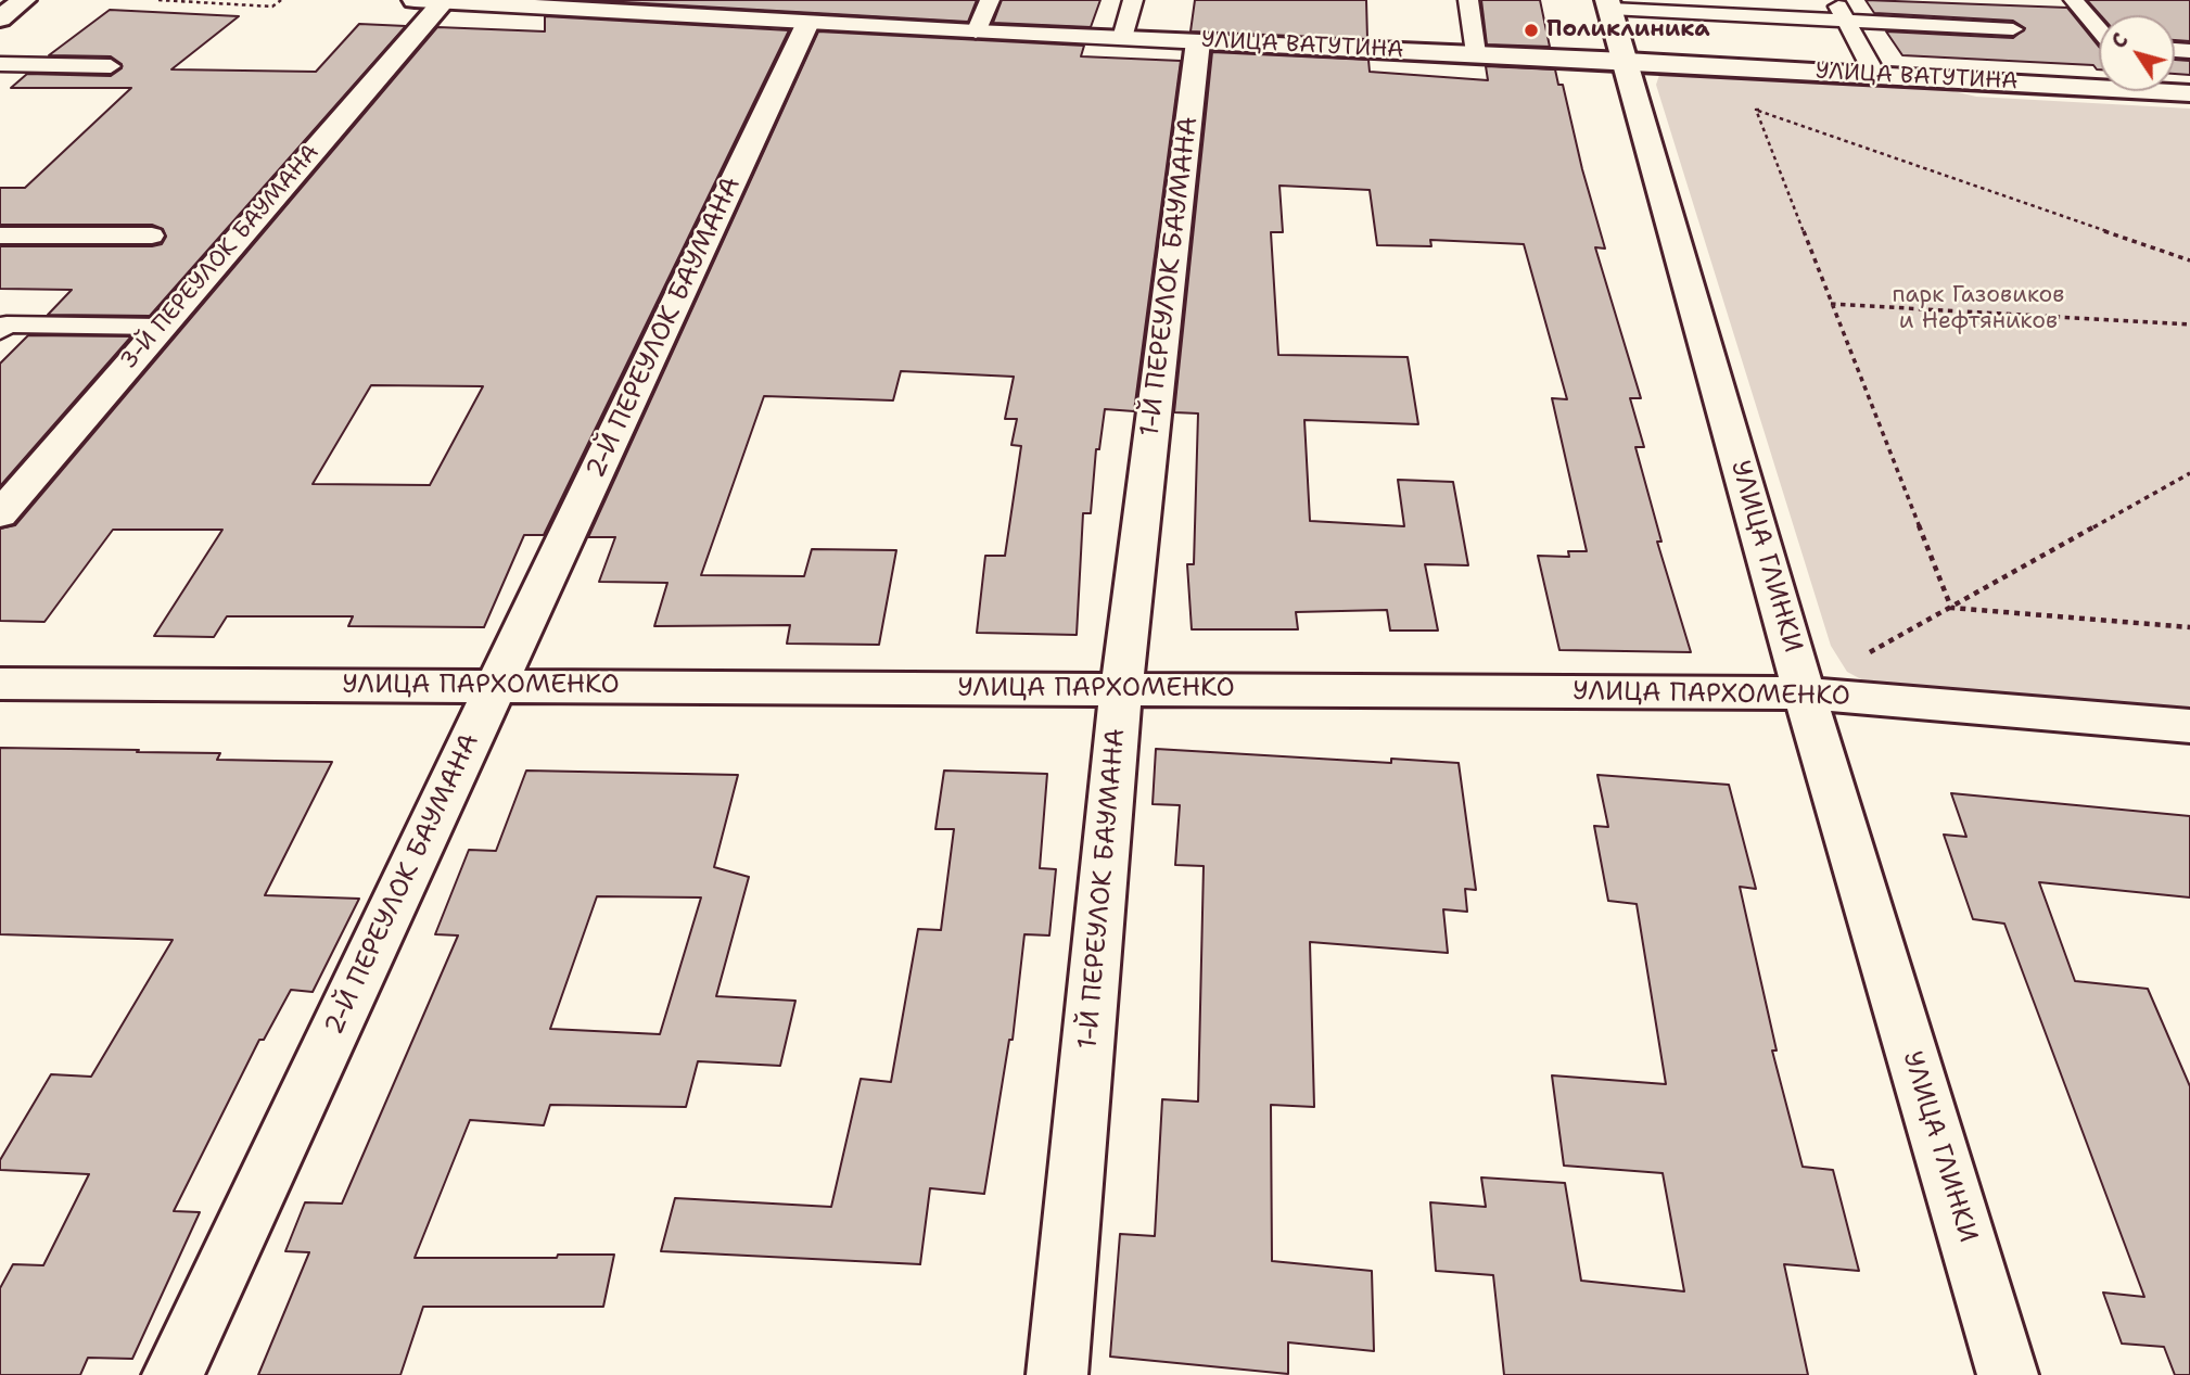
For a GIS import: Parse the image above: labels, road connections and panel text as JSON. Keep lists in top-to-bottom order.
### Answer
{
  "streets": {
    "street": [
      "УЛИЦА ВАТУТИНА",
      "3-Й ПЕРЕУЛОК БАУМАНА",
      "1-Й ПЕРЕУЛОК БАУМАНА",
      "2-Й ПЕРЕУЛОК БАУМАНА",
      "УЛИЦА ГЛИНКИ",
      "УЛИЦА ПАРХОМЕНКО"
    ]
  },
  "crossings": [
    ["УЛИЦА ВАТУТИНА", "3-Й ПЕРЕУЛОК БАУМАНА"],
    ["УЛИЦА ВАТУТИНА", "1-Й ПЕРЕУЛОК БАУМАНА"],
    ["УЛИЦА ВАТУТИНА", "2-Й ПЕРЕУЛОК БАУМАНА"],
    ["УЛИЦА ВАТУТИНА", "УЛИЦА ГЛИНКИ"],
    ["1-Й ПЕРЕУЛОК БАУМАНА", "УЛИЦА ПАРХОМЕНКО"],
    ["2-Й ПЕРЕУЛОК БАУМАНА", "УЛИЦА ПАРХОМЕНКО"],
    ["УЛИЦА ГЛИНКИ", "УЛИЦА ПАРХОМЕНКО"]
  ],
  "parks": ["парк Газовиков и Нефтяников"],
  "places": ["Поликлиника"],
  "north": "top left"
}
